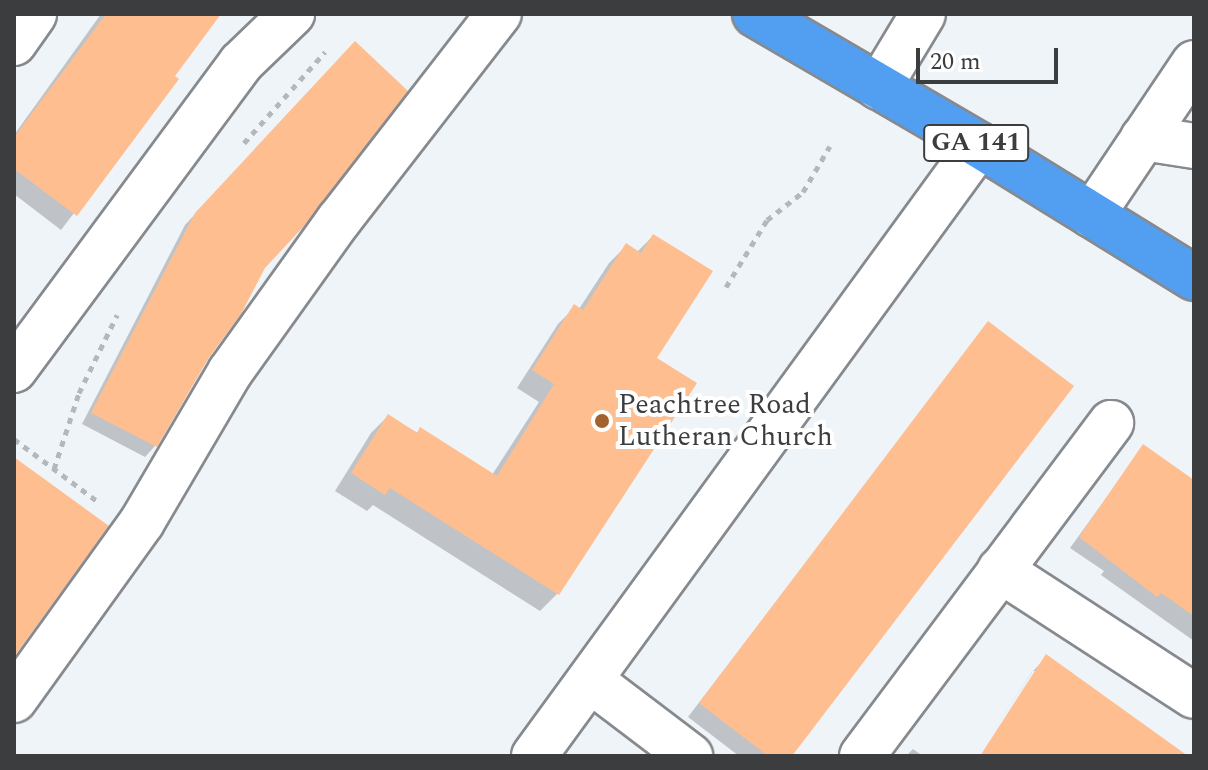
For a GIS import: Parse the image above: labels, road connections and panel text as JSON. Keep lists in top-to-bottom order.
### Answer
{
  "streets": {
    "highway": ["GA 141"]
  },
  "places": ["Peachtree Road Lutheran Church"],
  "scale_bar": "20 m"
}
